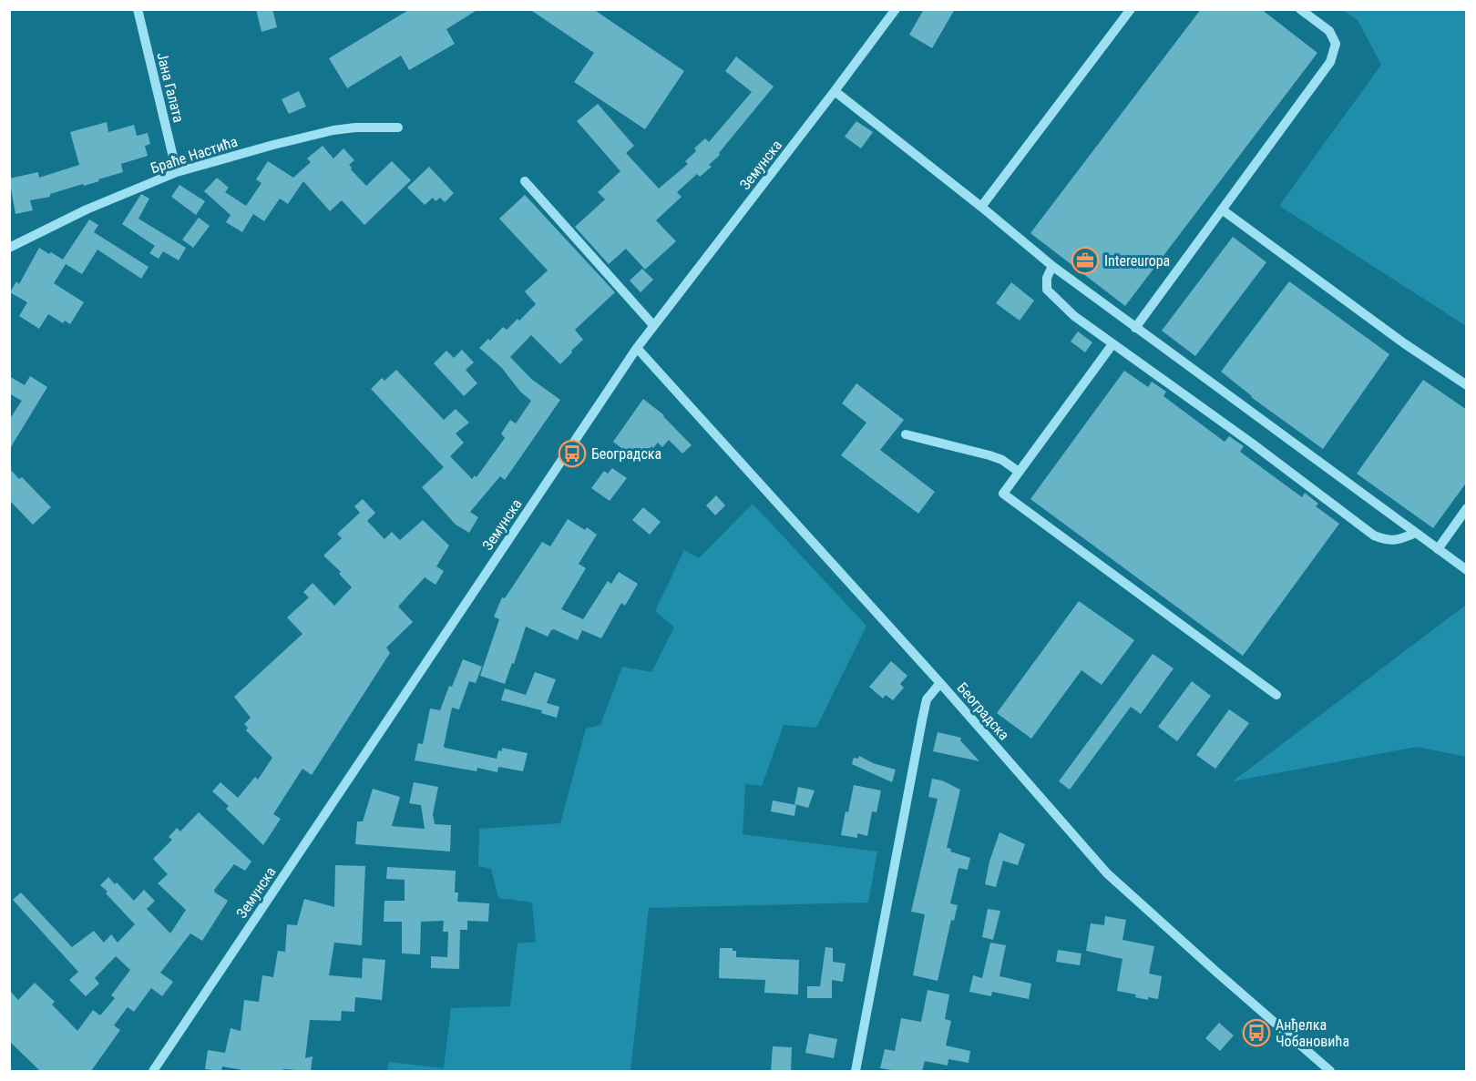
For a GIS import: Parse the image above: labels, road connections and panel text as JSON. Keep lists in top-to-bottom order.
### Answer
{
  "streets": {
    "street": [
      "Јана Галата",
      "Браће Настића",
      "Земунска",
      "Београдска"
    ]
  },
  "crossings": [
    ["Јана Галата", "Браће Настића"],
    ["Земунска", "Београдска"]
  ],
  "places": {
    "office": ["Intereuropa"],
    "bus stop": ["Београдска", "Анђелка Чобановића"]
  }
}
